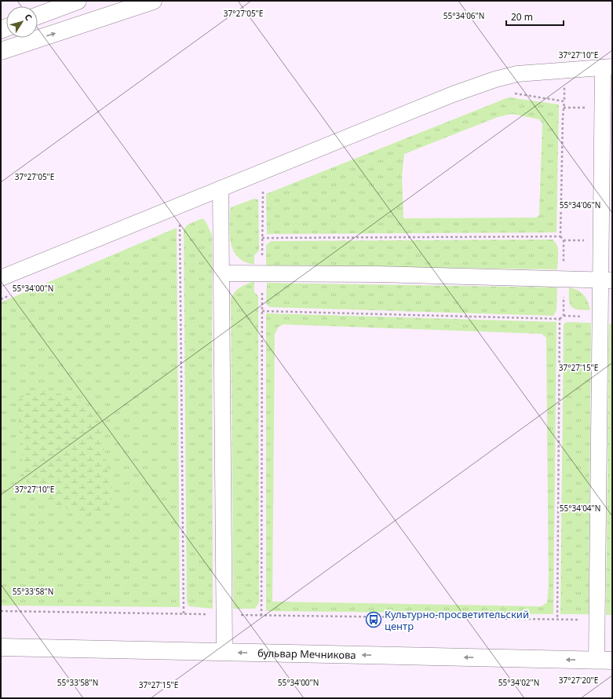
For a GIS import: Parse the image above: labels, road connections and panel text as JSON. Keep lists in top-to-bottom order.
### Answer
{
  "streets": {
    "street": ["бульвар Мечникова"]
  },
  "one_way": ["бульвар Мечникова"],
  "places": {
    "bus stop": ["Культурно-просветительский центр"]
  },
  "scale_bar": "20 m",
  "north": "top right",
  "coordinates": [
    "37°27'05\"E",
    "55°34'06\"N",
    "37°27'10\"E",
    "55°34'00\"N",
    "37°27'15\"E",
    "55°34'04\"N",
    "55°33'58\"N",
    "37°27'20\"E",
    "55°34'02\"N"
  ]
}
